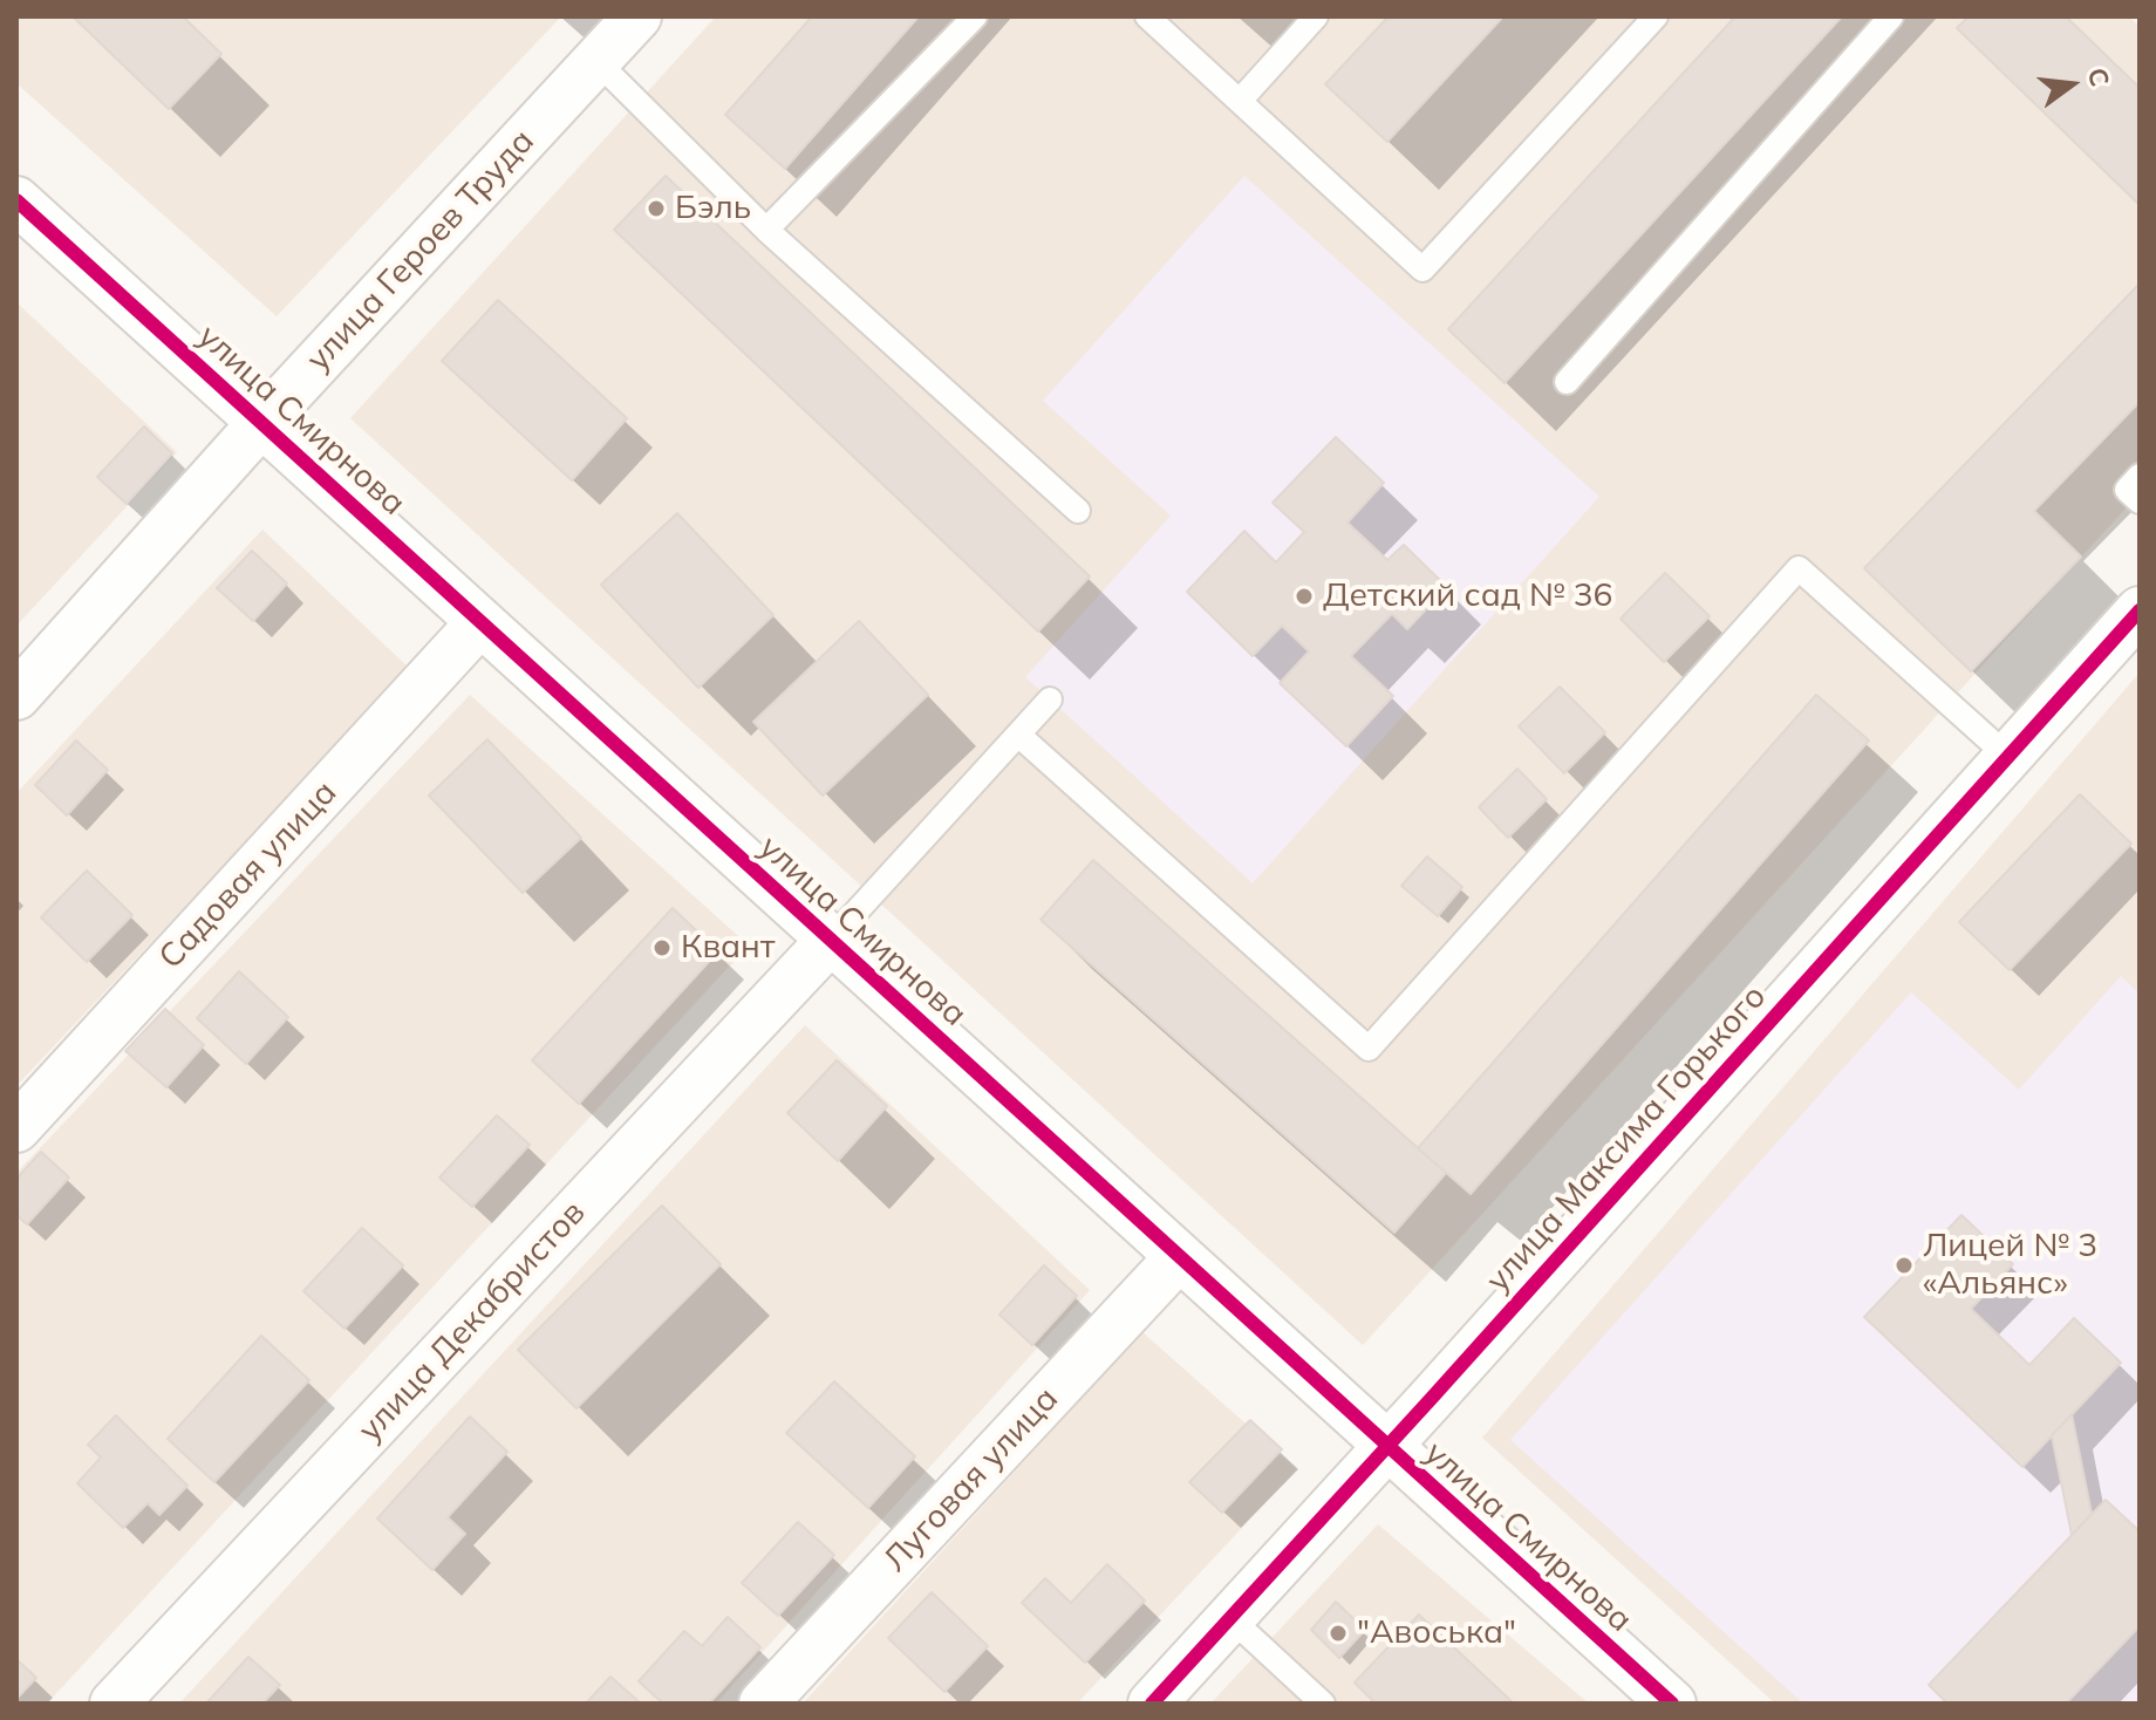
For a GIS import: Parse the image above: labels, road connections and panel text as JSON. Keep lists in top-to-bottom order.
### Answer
{
  "streets": {
    "street": [
      "улица Героев Труда",
      "улица Смирнова",
      "Садовая улица",
      "улица Максима Горького",
      "улица Декабристов",
      "Луговая улица"
    ]
  },
  "crossings": [
    ["улица Героев Труда", "улица Смирнова"],
    ["улица Смирнова", "Садовая улица"],
    ["улица Смирнова", "улица Максима Горького"],
    ["улица Смирнова", "улица Декабристов"],
    ["улица Смирнова", "Луговая улица"]
  ],
  "places": [
    "Бэль",
    "Детский сад № 36",
    "Квант",
    "Лицей № 3 «Альянс»",
    "\"Авоська\""
  ],
  "north": "right"
}
